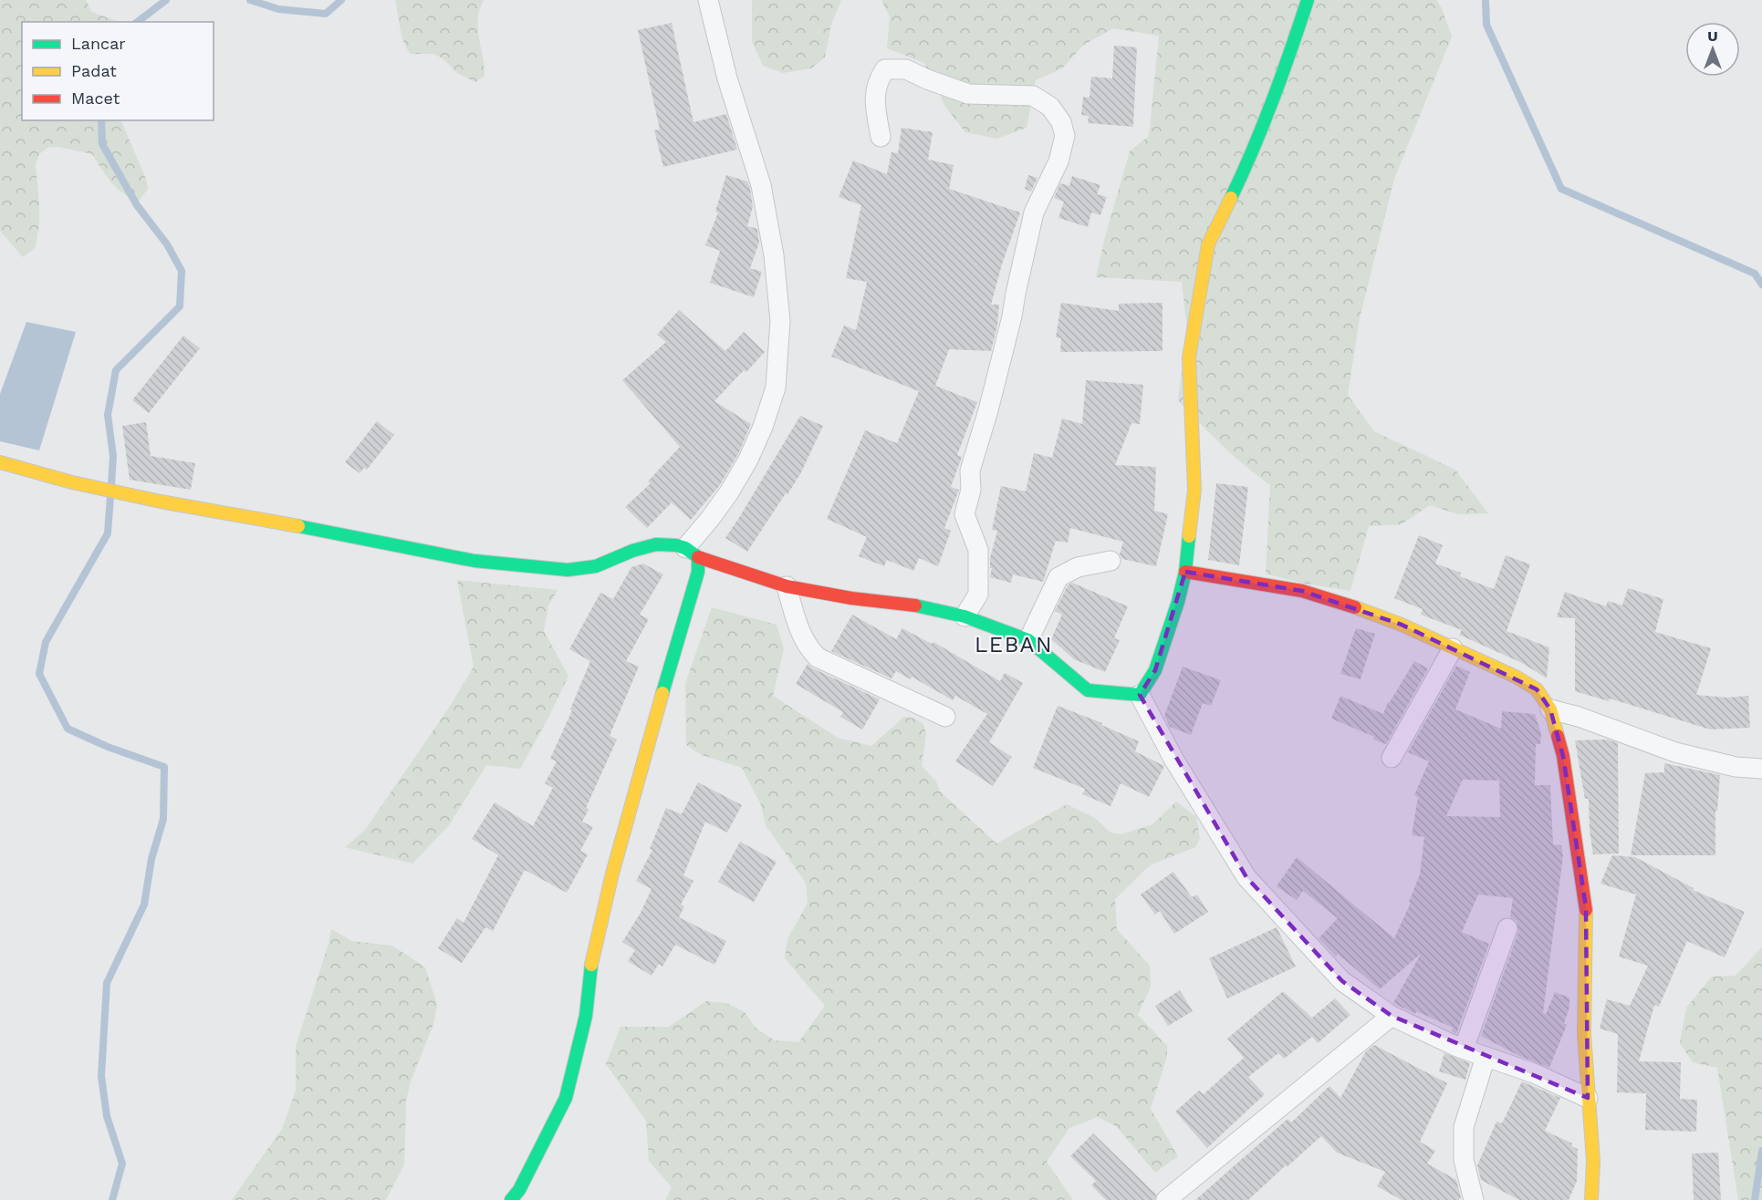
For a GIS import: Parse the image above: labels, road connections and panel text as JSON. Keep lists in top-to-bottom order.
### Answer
{
  "districts": ["LEBAN"],
  "legend": ["Lancar", "Padat", "Macet"],
  "north": "top"
}
